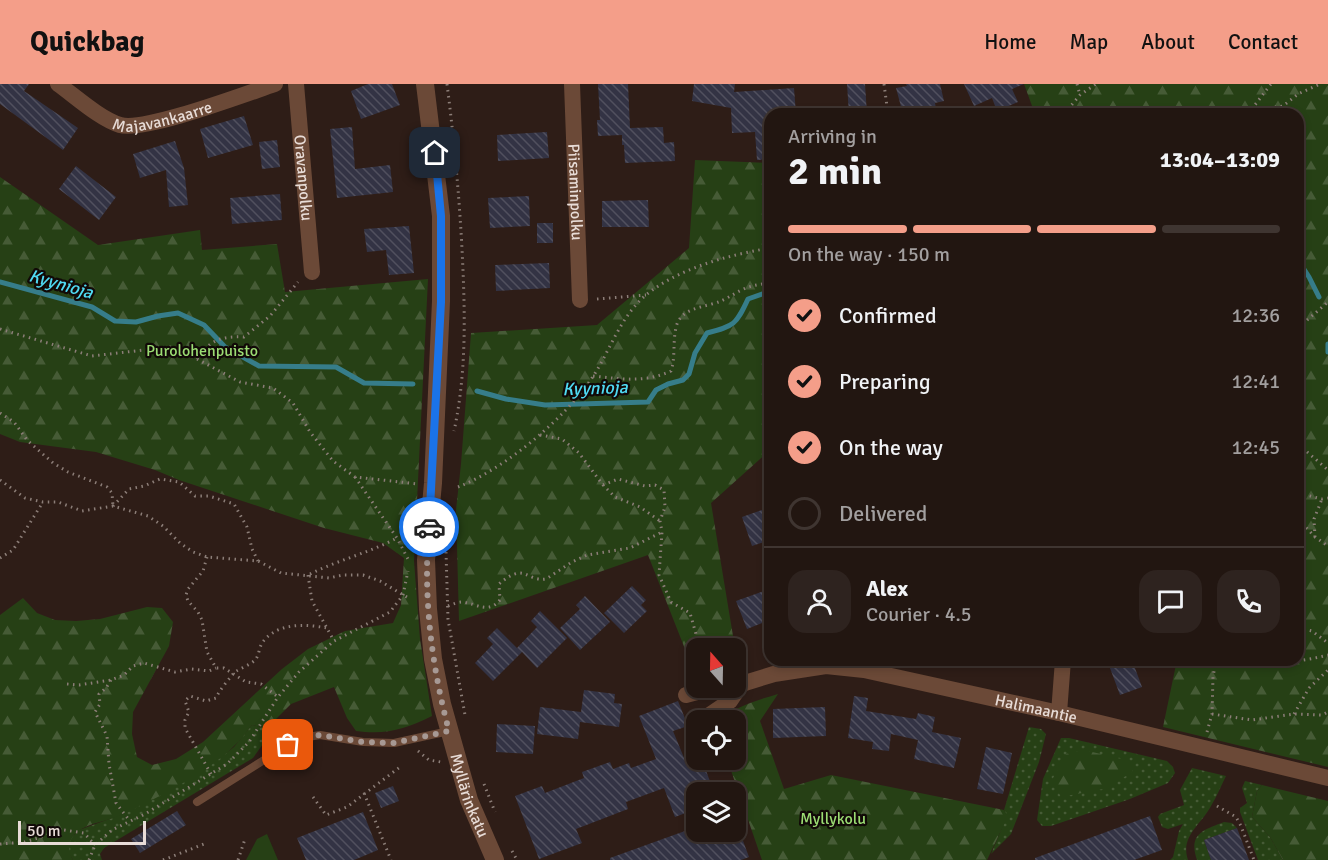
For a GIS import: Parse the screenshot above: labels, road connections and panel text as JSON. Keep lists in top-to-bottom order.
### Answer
{
  "streets": {
    "street": [
      "Majavankaarre",
      "Oravanpolku",
      "Piisaminpolku",
      "Halimaantie",
      "Myllärinkatu"
    ]
  },
  "water": ["Kyynioja"],
  "parks": ["Purolohenpuisto", "Myllykolu"],
  "scale_bar": "50 m",
  "north": "top",
  "page": {
    "header": "Quickbag",
    "nav": [
      "Home",
      "Map",
      "About",
      "Contact"
    ],
    "heading": ["2 min", "Arriving in", "13:04–13:09"],
    "panel": ["Alex", "Courier · 4.5"],
    "bar": "On the way · 150 m",
    "list": [
      ["Confirmed", "12:36"],
      ["Preparing", "12:41"],
      ["On the way", "12:45"],
      "Delivered"
    ],
    "scale": "50 m"
  }
}
